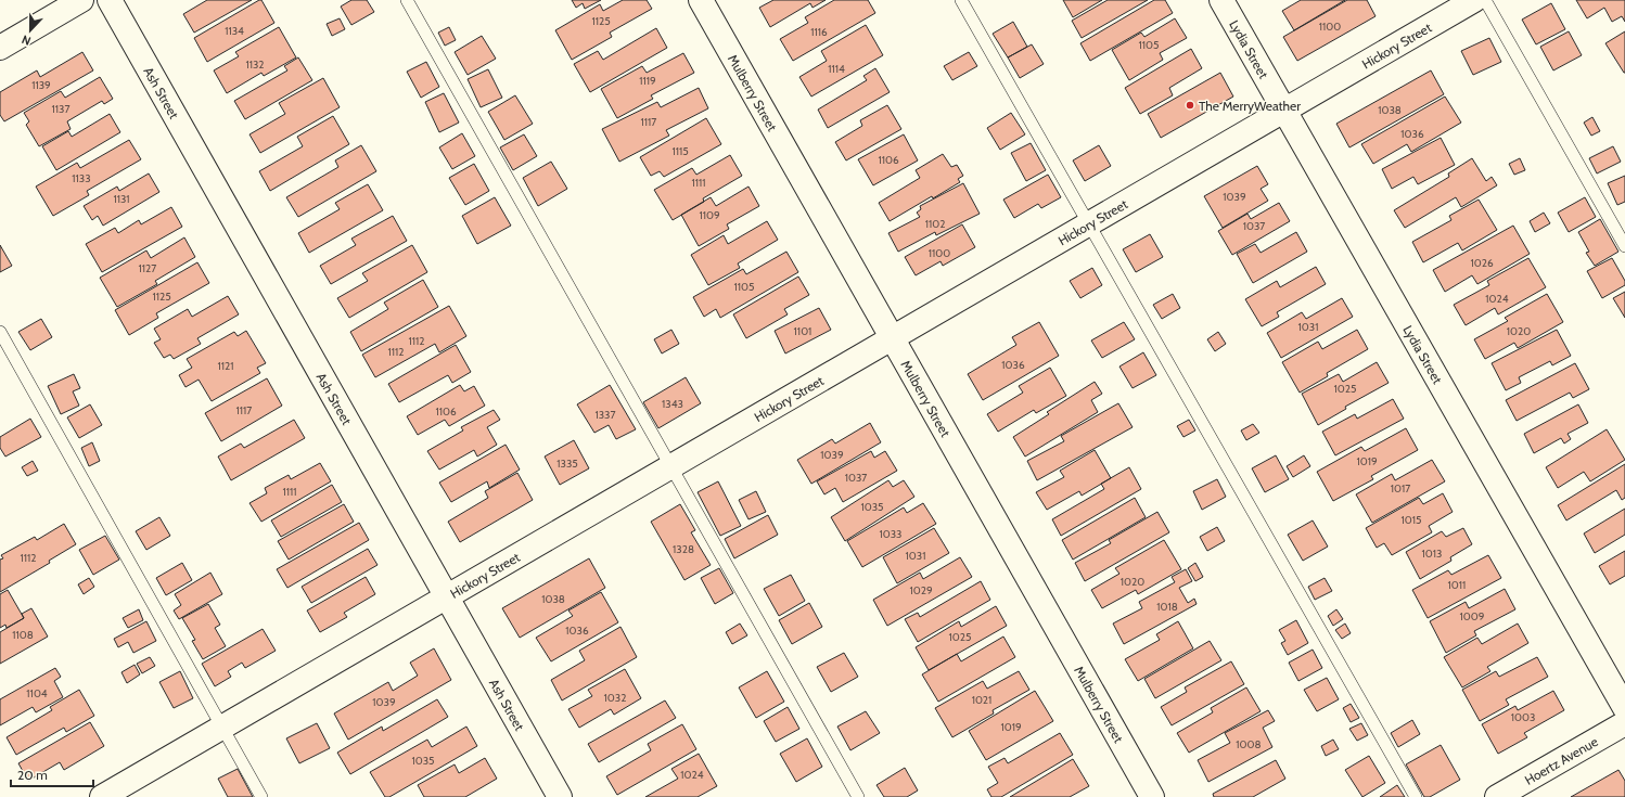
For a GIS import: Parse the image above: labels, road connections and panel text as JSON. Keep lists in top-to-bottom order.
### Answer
{
  "streets": {
    "street": [
      "Hickory Street",
      "Lydia Street",
      "Ash Street",
      "Mulberry Street",
      "Hoertz Avenue"
    ]
  },
  "crossings": [
    ["Hickory Street", "Lydia Street"],
    ["Hickory Street", "Ash Street"],
    ["Hickory Street", "Mulberry Street"]
  ],
  "places": ["The MerryWeather"],
  "house_numbers": [
    "1125",
    "1100",
    "1134",
    "1116",
    "1105",
    "1132",
    "1114",
    "1119",
    "1139",
    "1137",
    "1038",
    "1117",
    "1036",
    "1115",
    "1106",
    "1133",
    "1111",
    "1039",
    "1131",
    "1109",
    "1102",
    "1037",
    "1100",
    "1026",
    "1127",
    "1105",
    "1125",
    "1024",
    "1031",
    "1101",
    "1020",
    "1112",
    "1112",
    "1036",
    "1121",
    "1025",
    "1343",
    "1117",
    "1106",
    "1337",
    "1039",
    "1019",
    "1335",
    "1037",
    "1017",
    "1111",
    "1035",
    "1015",
    "1033",
    "1328",
    "1013",
    "1031",
    "1112",
    "1020",
    "1011",
    "1029",
    "1038",
    "1018",
    "1009",
    "1036",
    "1108",
    "1025",
    "1104",
    "1032",
    "1021",
    "1039",
    "1003",
    "1019",
    "1008",
    "1035",
    "1024"
  ],
  "scale_bar": "20 m",
  "north": "bottom"
}
